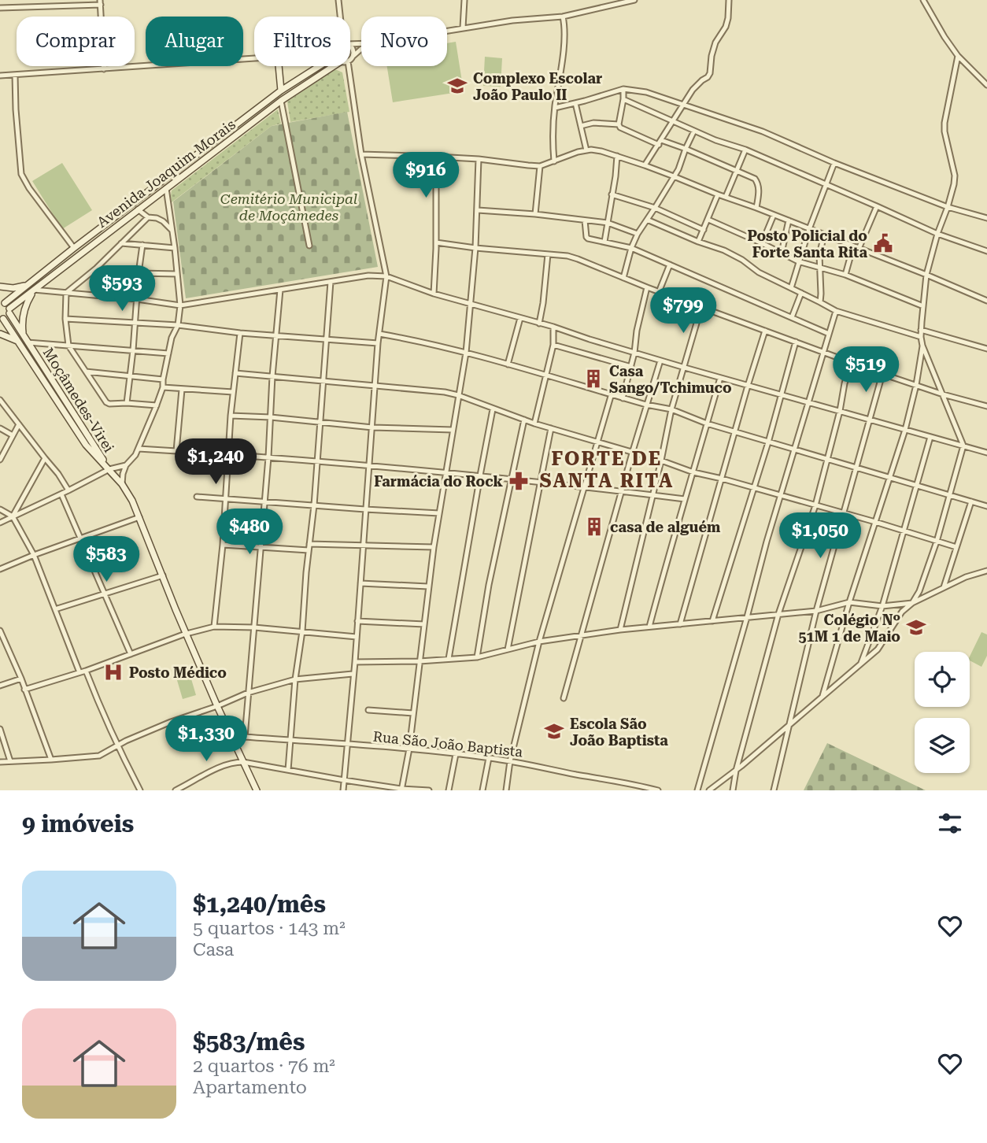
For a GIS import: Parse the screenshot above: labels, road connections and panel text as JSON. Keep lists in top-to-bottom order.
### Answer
{
  "streets": {
    "street": ["Avenida Joaquim Morais", "Moçâmedes-Virei", "Rua São João Baptista"]
  },
  "crossings": [
    ["Avenida Joaquim Morais", "Moçâmedes-Virei"]
  ],
  "districts": ["FORTE DE SANTA RITA"],
  "parks": ["Cemitério Municipal de Moçâmedes"],
  "places": {
    "school or university": ["Complexo Escolar João Paulo II", "Colégio Nº 51M 1 de Maio", "Escola São João Baptista"],
    "public building": ["Posto Policial do Forte Santa Rita"],
    "building": ["Casa Sango/Tchimuco", "casa de alguém"],
    "pharmacy": ["Farmácia do Rock"],
    "hospital": ["Posto Médico"]
  },
  "page": {
    "chip": [
      "Comprar",
      "Alugar",
      "Filtros",
      "Novo"
    ],
    "price": [
      "$916",
      "$593",
      "$799",
      "$519",
      "$1,240",
      "$480",
      "$1,050",
      "$583",
      "$1,330"
    ],
    "heading": "9 imóveis",
    "list": [
      {
        "name": "$1,240/mês",
        "note": "5 quartos · 143 m² · Casa"
      },
      {
        "name": "$583/mês",
        "note": "2 quartos · 76 m² · Apartamento"
      }
    ]
  }
}
